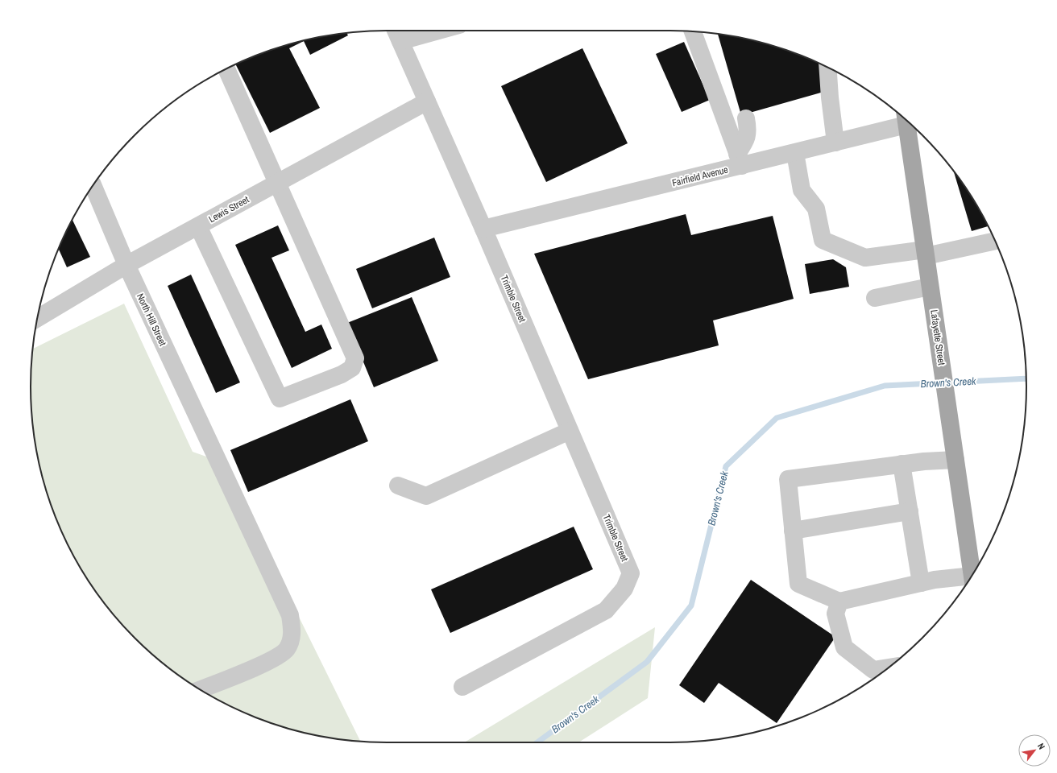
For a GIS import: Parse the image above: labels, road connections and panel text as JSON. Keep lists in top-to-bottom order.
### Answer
{
  "streets": {
    "main road": ["Lafayette Street"],
    "street": [
      "Fairfield Avenue",
      "Lewis Street",
      "Trimble Street",
      "North Hill Street"
    ]
  },
  "crossings": [
    ["Fairfield Avenue", "Trimble Street"],
    ["Lewis Street", "Trimble Street"],
    ["Lewis Street", "North Hill Street"]
  ],
  "water": ["Brown's Creek"],
  "north": "top right"
}
